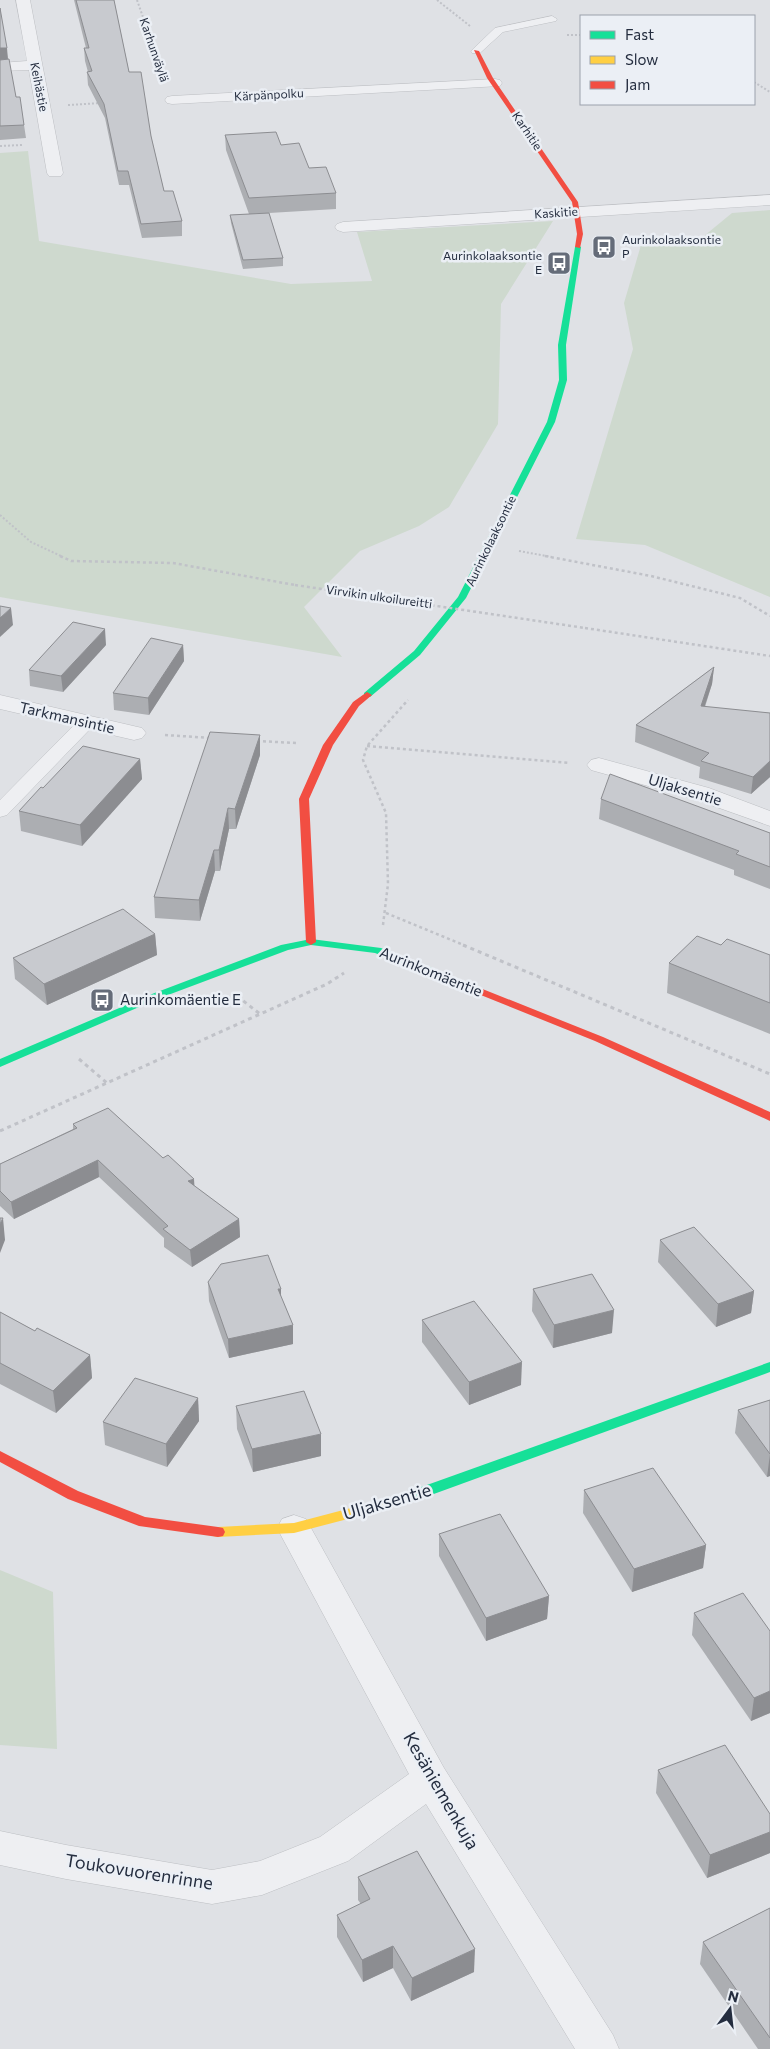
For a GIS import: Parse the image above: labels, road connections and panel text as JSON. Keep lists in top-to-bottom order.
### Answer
{
  "streets": {
    "street": [
      "Keihästie",
      "Kärpänpolku",
      "Karhitie",
      "Kaskitie",
      "Aurinkolaaksontie",
      "Tarkmansintie",
      "Uljaksentie",
      "Aurinkomäentie",
      "Kesäniemenkuja",
      "Toukovuorenrinne"
    ],
    "path": ["Karhunväylä", "Virvikin ulkoilureitti"]
  },
  "crossings": [
    ["Karhunväylä", "Kärpänpolku"],
    ["Kärpänpolku", "Karhitie"],
    ["Karhitie", "Kaskitie"],
    ["Karhitie", "Aurinkolaaksontie"],
    ["Kaskitie", "Aurinkolaaksontie"],
    ["Aurinkolaaksontie", "Aurinkomäentie"],
    ["Uljaksentie", "Kesäniemenkuja"],
    ["Kesäniemenkuja", "Toukovuorenrinne"]
  ],
  "places": {
    "bus stop": ["Aurinkolaaksontie P", "Aurinkolaaksontie E", "Aurinkomäentie E"]
  },
  "legend": ["Fast", "Slow", "Jam"],
  "north": "top"
}
